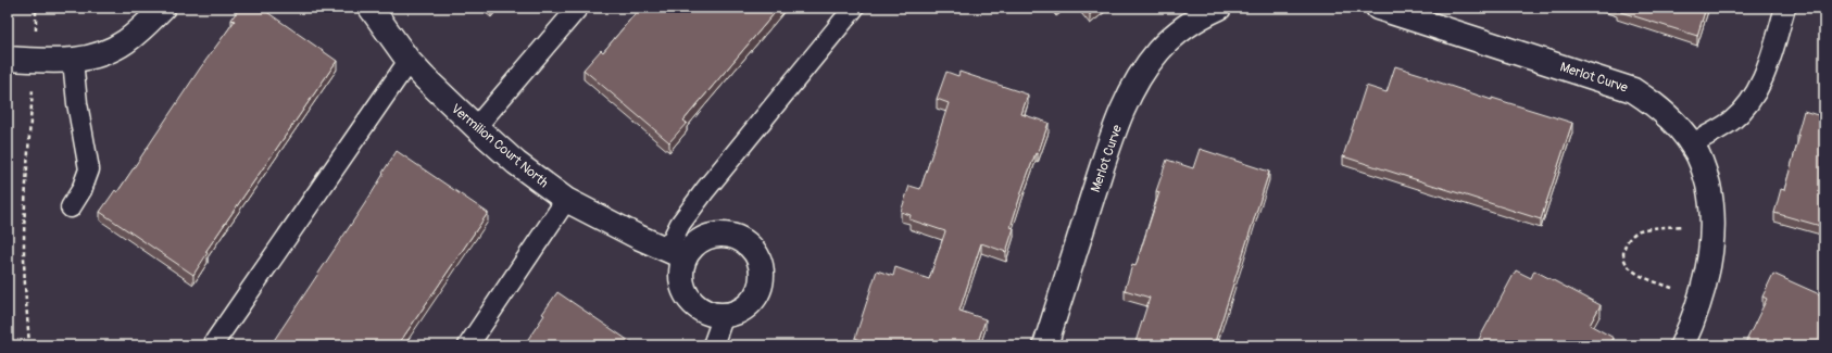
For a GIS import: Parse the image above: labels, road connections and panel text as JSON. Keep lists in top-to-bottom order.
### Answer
{
  "streets": {
    "street": ["Merlot Curve", "Vermilion Court North"]
  }
}
